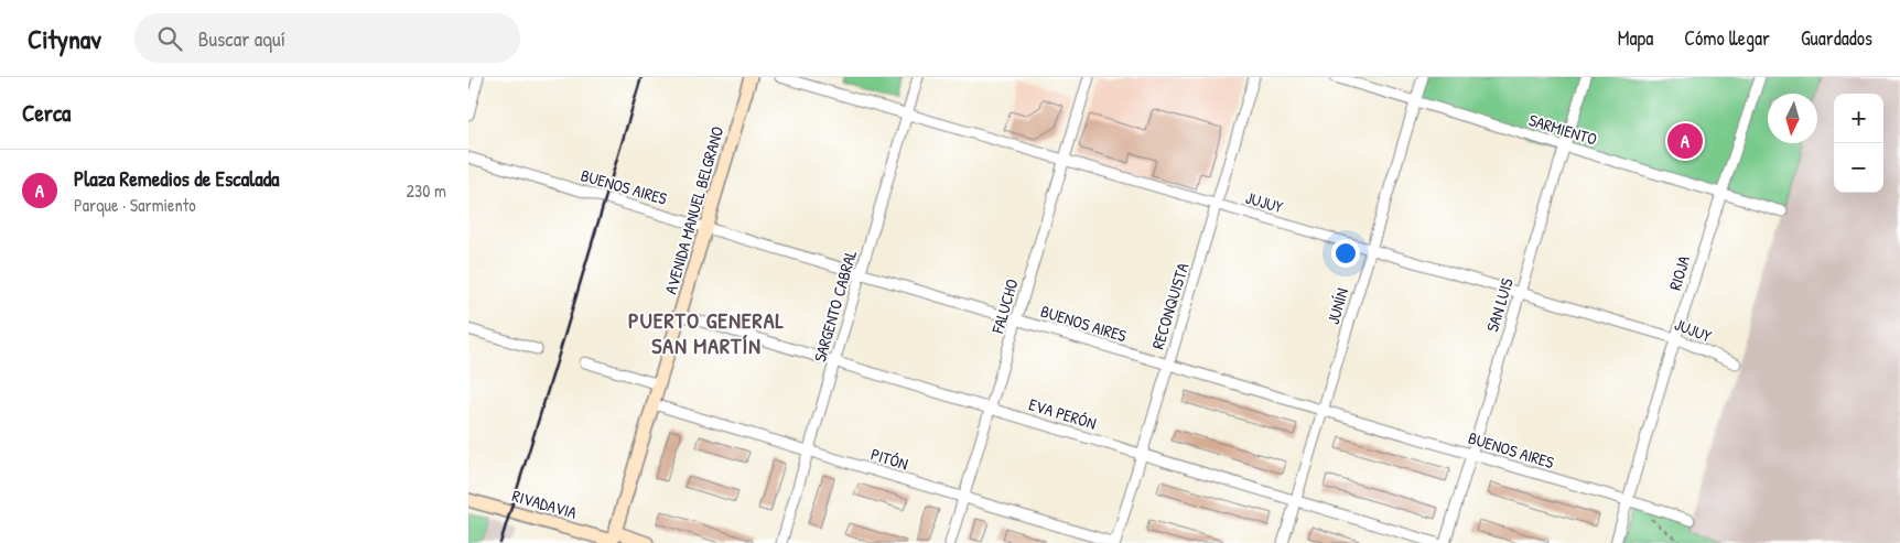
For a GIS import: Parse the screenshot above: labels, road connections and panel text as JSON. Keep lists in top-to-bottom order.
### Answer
{
  "streets": {
    "main road": ["AVENIDA MANUEL BELGRANO", "RIVADAVIA"],
    "street": [
      "SARMIENTO",
      "BUENOS AIRES",
      "JUJUY",
      "RIOJA",
      "SAN LUIS",
      "SARGENTO CABRAL",
      "FALUCHO",
      "RECONQUISTA",
      "JUNÍN",
      "EVA PERÓN",
      "PITÓN"
    ]
  },
  "crossings": [
    ["SARMIENTO", "RIOJA"],
    ["SARMIENTO", "SAN LUIS"],
    ["SARMIENTO", "JUNÍN"],
    ["BUENOS AIRES", "AVENIDA MANUEL BELGRANO"],
    ["BUENOS AIRES", "RIOJA"],
    ["BUENOS AIRES", "SAN LUIS"],
    ["BUENOS AIRES", "SARGENTO CABRAL"],
    ["BUENOS AIRES", "FALUCHO"],
    ["BUENOS AIRES", "RECONQUISTA"],
    ["BUENOS AIRES", "JUNÍN"],
    ["JUJUY", "RIOJA"],
    ["JUJUY", "SAN LUIS"],
    ["JUJUY", "SARGENTO CABRAL"],
    ["JUJUY", "FALUCHO"],
    ["JUJUY", "RECONQUISTA"],
    ["JUJUY", "JUNÍN"],
    ["AVENIDA MANUEL BELGRANO", "EVA PERÓN"],
    ["AVENIDA MANUEL BELGRANO", "PITÓN"],
    ["AVENIDA MANUEL BELGRANO", "RIVADAVIA"],
    ["SARGENTO CABRAL", "EVA PERÓN"],
    ["SARGENTO CABRAL", "PITÓN"],
    ["FALUCHO", "EVA PERÓN"],
    ["FALUCHO", "PITÓN"],
    ["RECONQUISTA", "EVA PERÓN"],
    ["RECONQUISTA", "PITÓN"],
    ["JUNÍN", "EVA PERÓN"]
  ],
  "districts": ["PUERTO GENERAL SAN MARTÍN"],
  "north": "bottom",
  "page": {
    "header": "Citynav",
    "search": "Buscar aquí",
    "nav": ["Mapa", "Cómo llegar", "Guardados"],
    "heading": "Cerca",
    "map_buttons": ["+", "−"],
    "pins": "A",
    "list": [
      {
        "mark": "A",
        "name": "Plaza Remedios de Escalada",
        "note": "Parque · Sarmiento",
        "value": "230 m"
      }
    ]
  }
}
